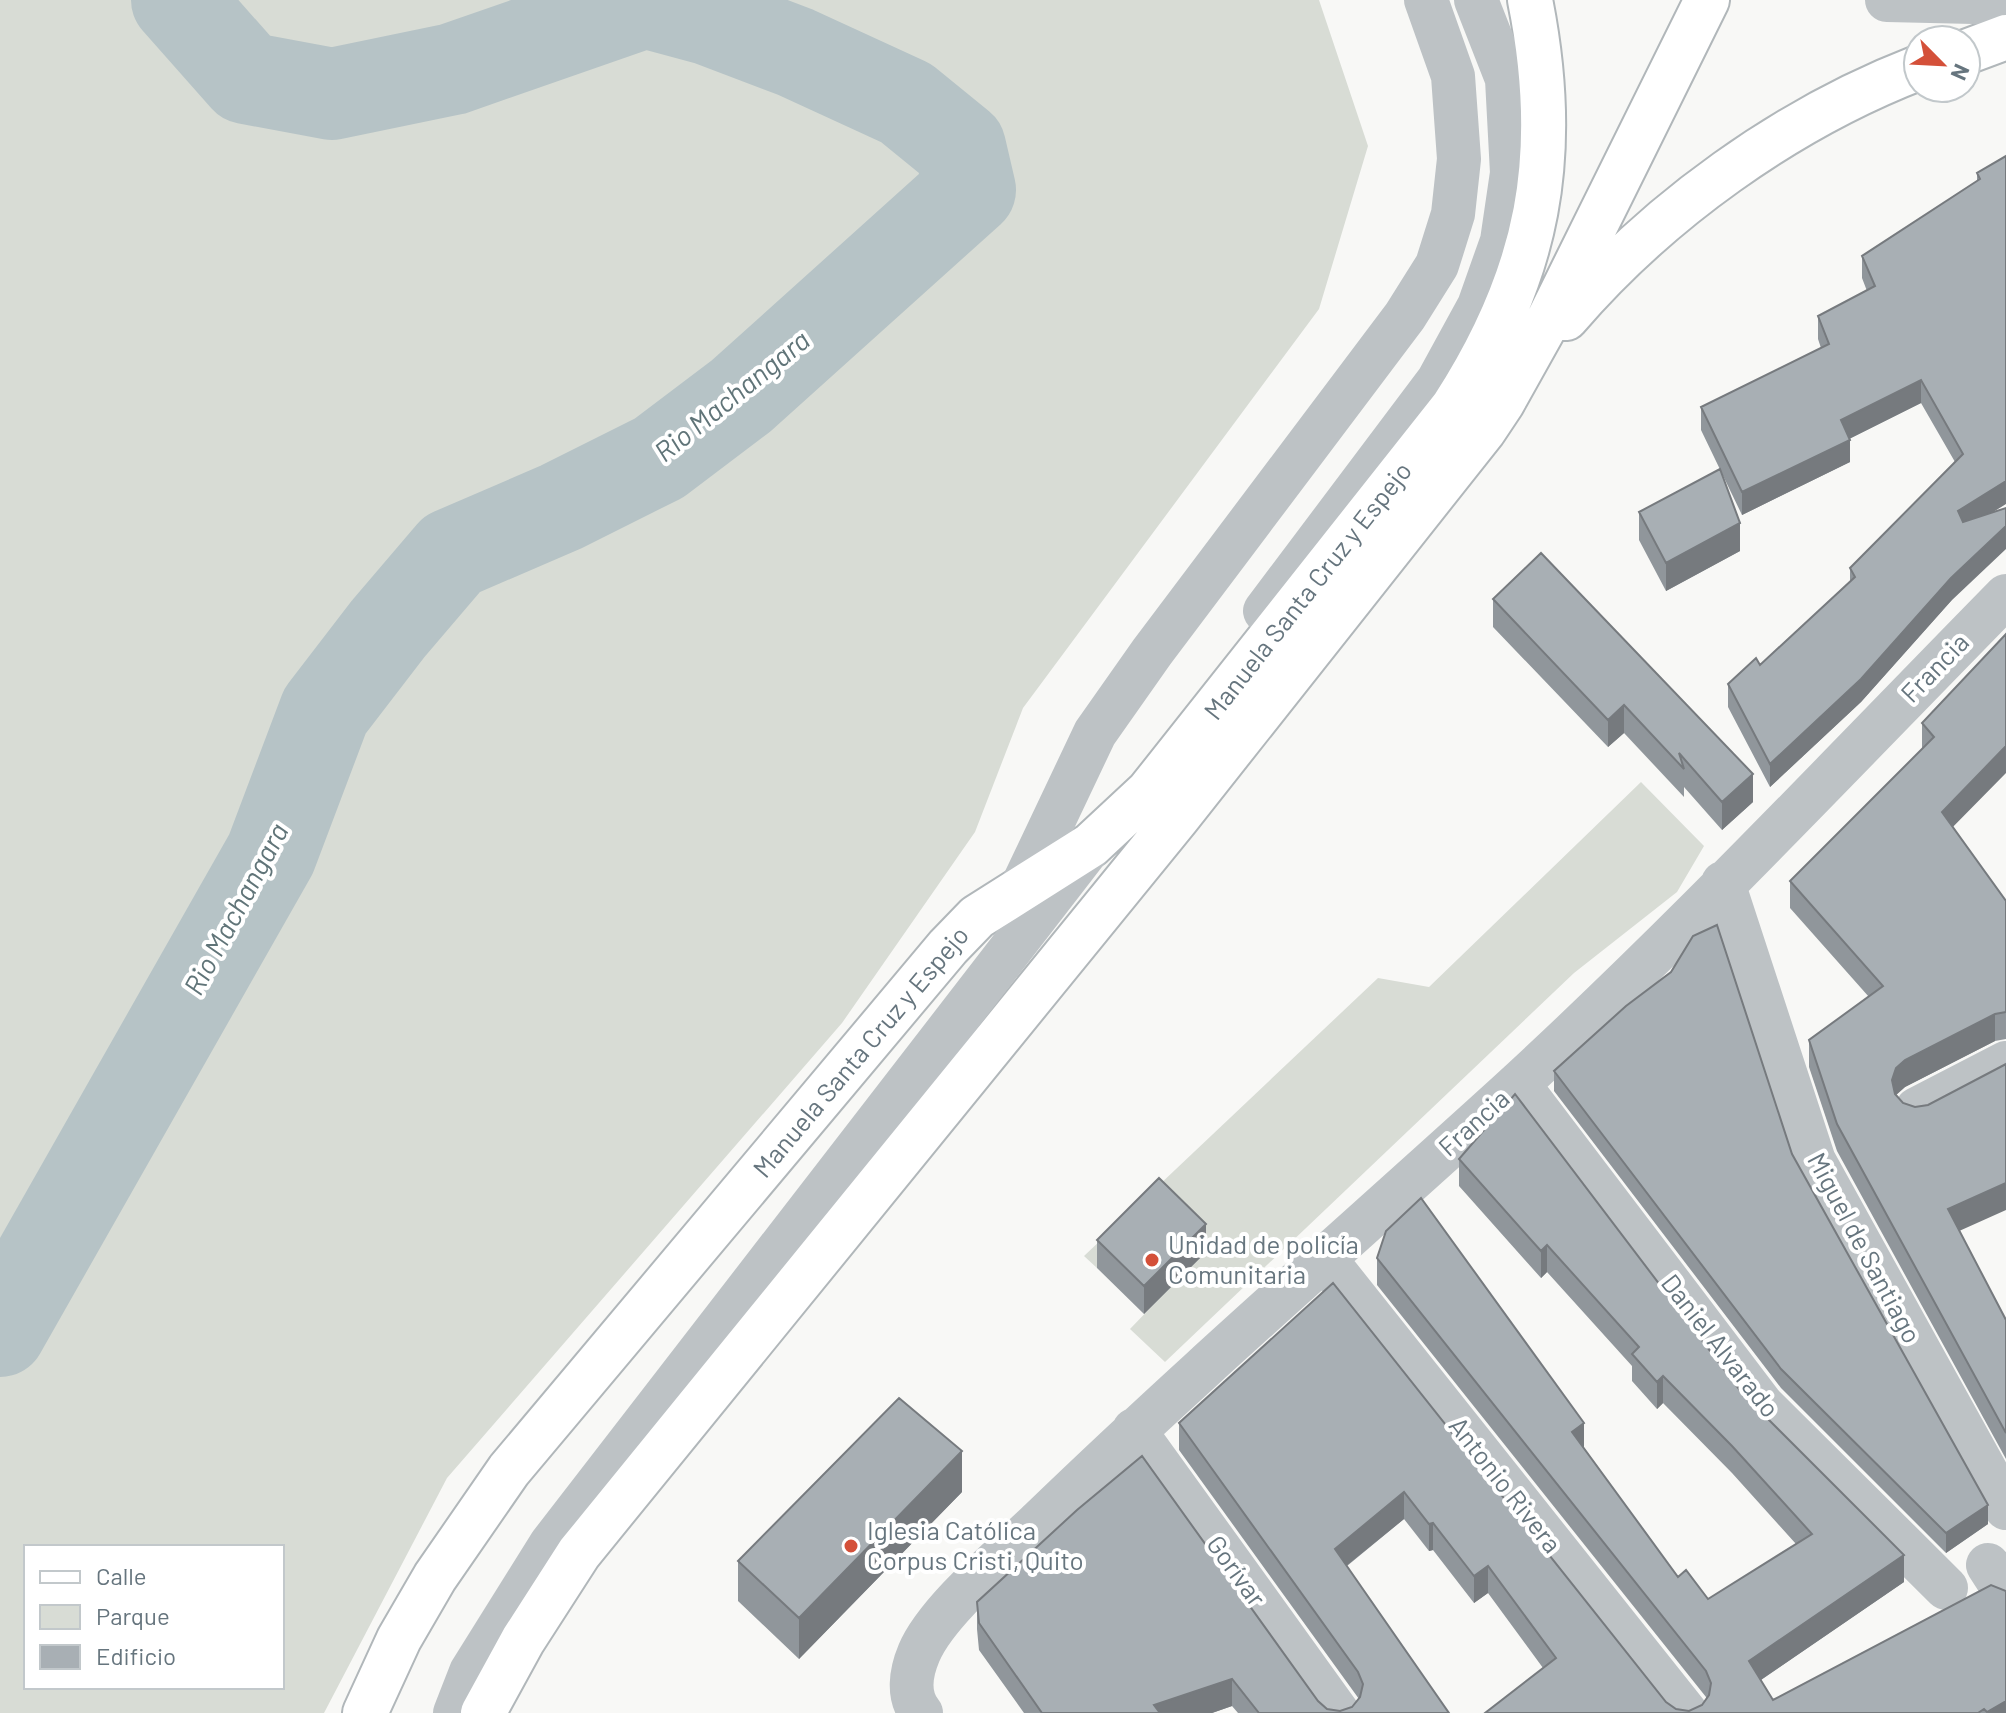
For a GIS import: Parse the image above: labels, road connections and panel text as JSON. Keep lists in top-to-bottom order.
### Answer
{
  "streets": {
    "main road": ["Manuela Santa Cruz y Espejo"],
    "street": [
      "Francia",
      "Miguel de Santiago",
      "Daniel Alvarado",
      "Antonio Rivera",
      "Gorívar"
    ]
  },
  "crossings": [
    ["Francia", "Miguel de Santiago"],
    ["Francia", "Daniel Alvarado"],
    ["Francia", "Antonio Rivera"],
    ["Francia", "Gorívar"]
  ],
  "water": ["Rio Machangara"],
  "places": ["Unidad de policía Comunitaria", "Iglesia Católica Corpus Cristi, Quito"],
  "legend": ["Calle", "Parque", "Edificio"],
  "north": "bottom right"
}
